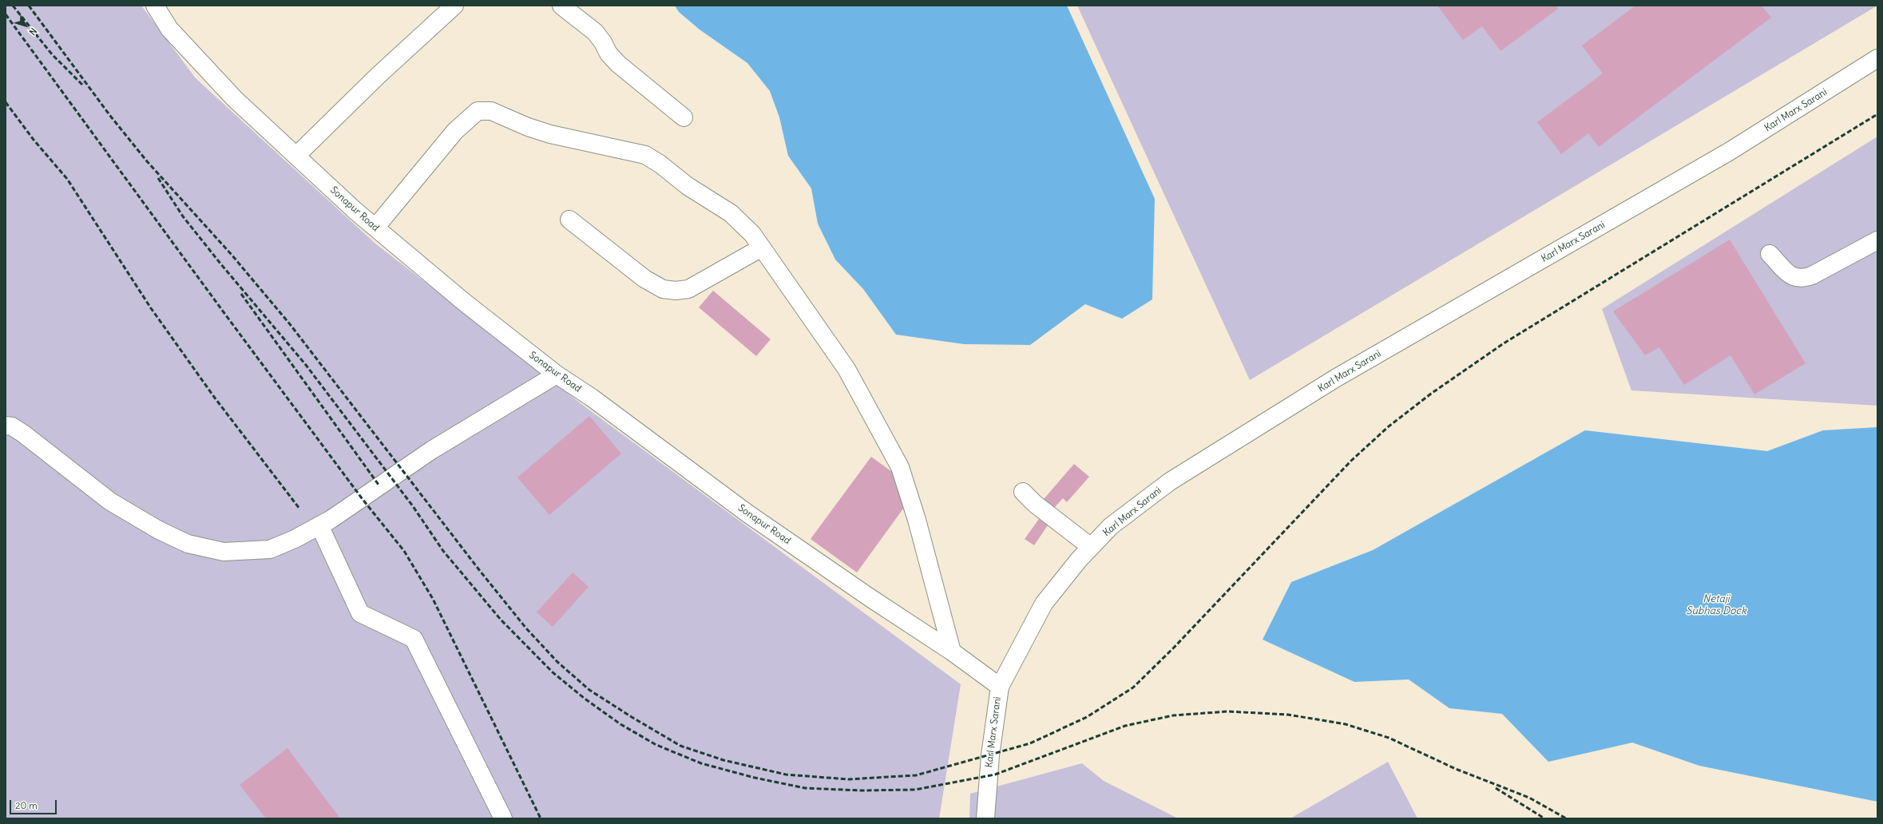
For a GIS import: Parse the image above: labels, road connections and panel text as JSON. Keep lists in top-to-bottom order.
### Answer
{
  "streets": {
    "street": ["Karl Marx Sarani", "Sonapur Road"]
  },
  "crossings": [
    ["Karl Marx Sarani", "Sonapur Road"]
  ],
  "water": ["Netaji Subhas Dock"],
  "scale_bar": "20 m",
  "north": "bottom right"
}
